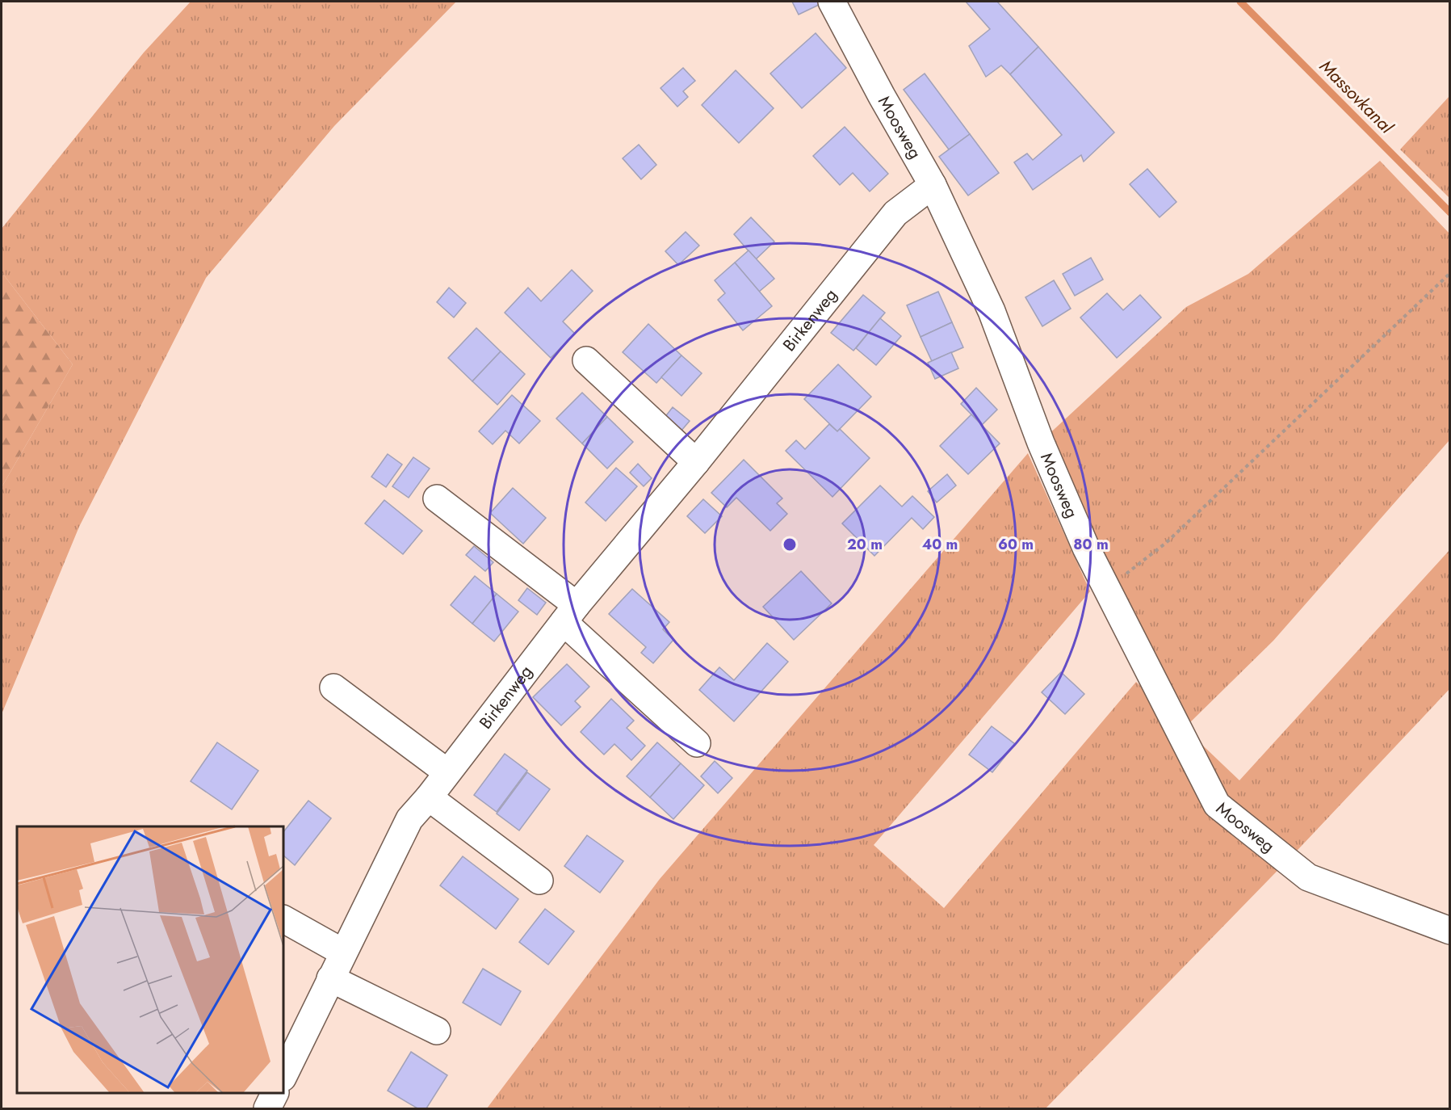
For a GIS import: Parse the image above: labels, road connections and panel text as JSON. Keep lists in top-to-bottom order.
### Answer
{
  "streets": {
    "street": ["Moosweg", "Birkenweg"]
  },
  "crossings": [
    ["Moosweg", "Birkenweg"]
  ],
  "water": ["Massovkanal"],
  "rings": [
    "20 m",
    "40 m",
    "60 m",
    "80 m"
  ]
}
